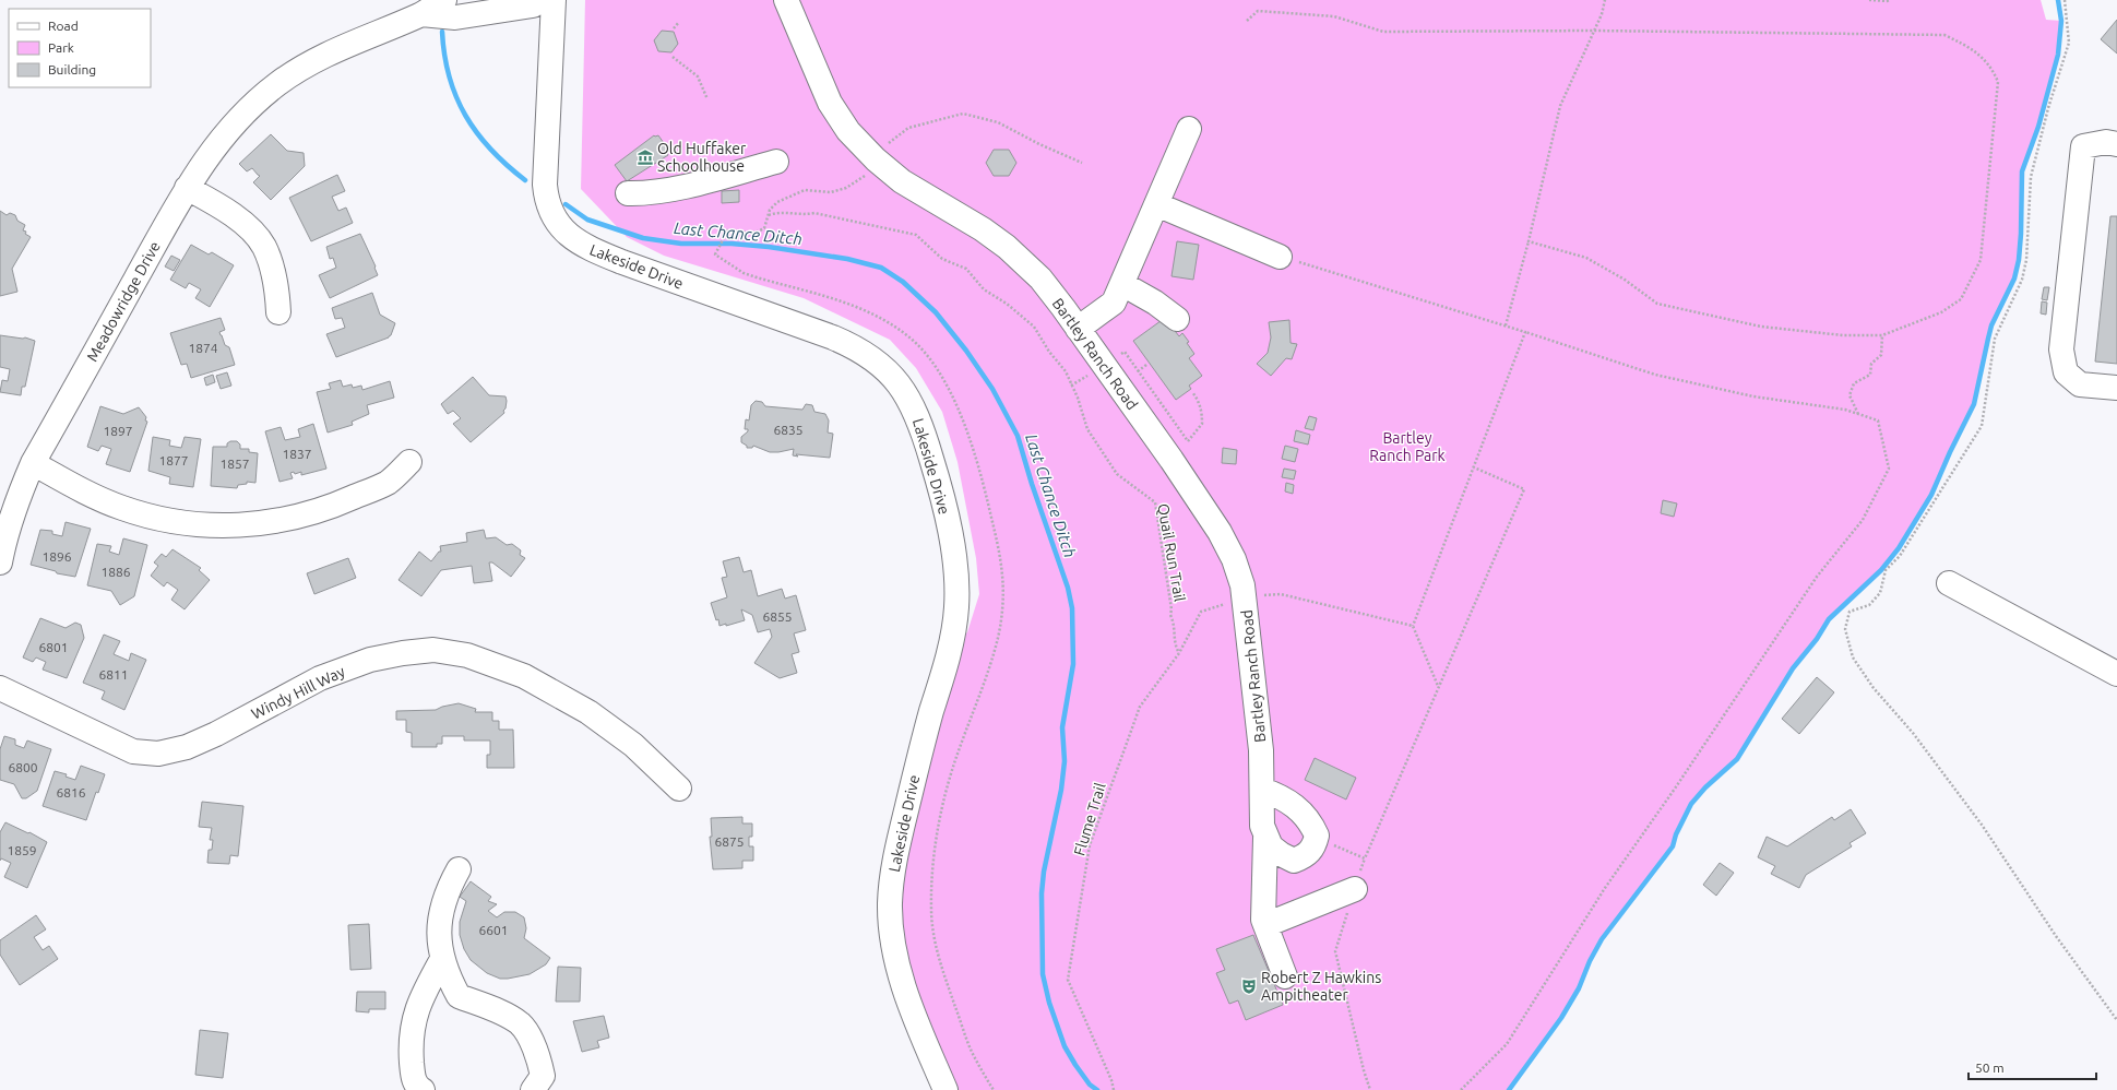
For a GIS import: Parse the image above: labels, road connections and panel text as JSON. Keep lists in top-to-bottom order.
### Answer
{
  "streets": {
    "street": [
      "Lakeside Drive",
      "Meadowridge Drive",
      "Bartley Ranch Road",
      "Windy Hill Way"
    ],
    "path": ["Quail Run Trail", "Flume Trail"]
  },
  "crossings": [
    ["Bartley Ranch Road", "Flume Trail"],
    ["Quail Run Trail", "Flume Trail"]
  ],
  "water": ["Last Chance Ditch"],
  "parks": ["Bartley Ranch Park"],
  "places": {
    "museum": ["Old Huffaker Schoolhouse"],
    "theatre": ["Robert Z Hawkins Ampitheater"]
  },
  "house_numbers": [
    "1874",
    "6835",
    "1897",
    "1837",
    "1877",
    "1857",
    "1896",
    "1886",
    "6855",
    "6801",
    "6811",
    "6800",
    "6816",
    "6875",
    "1859",
    "6601"
  ],
  "legend": ["Road", "Park", "Building"],
  "scale_bar": "50 m"
}
